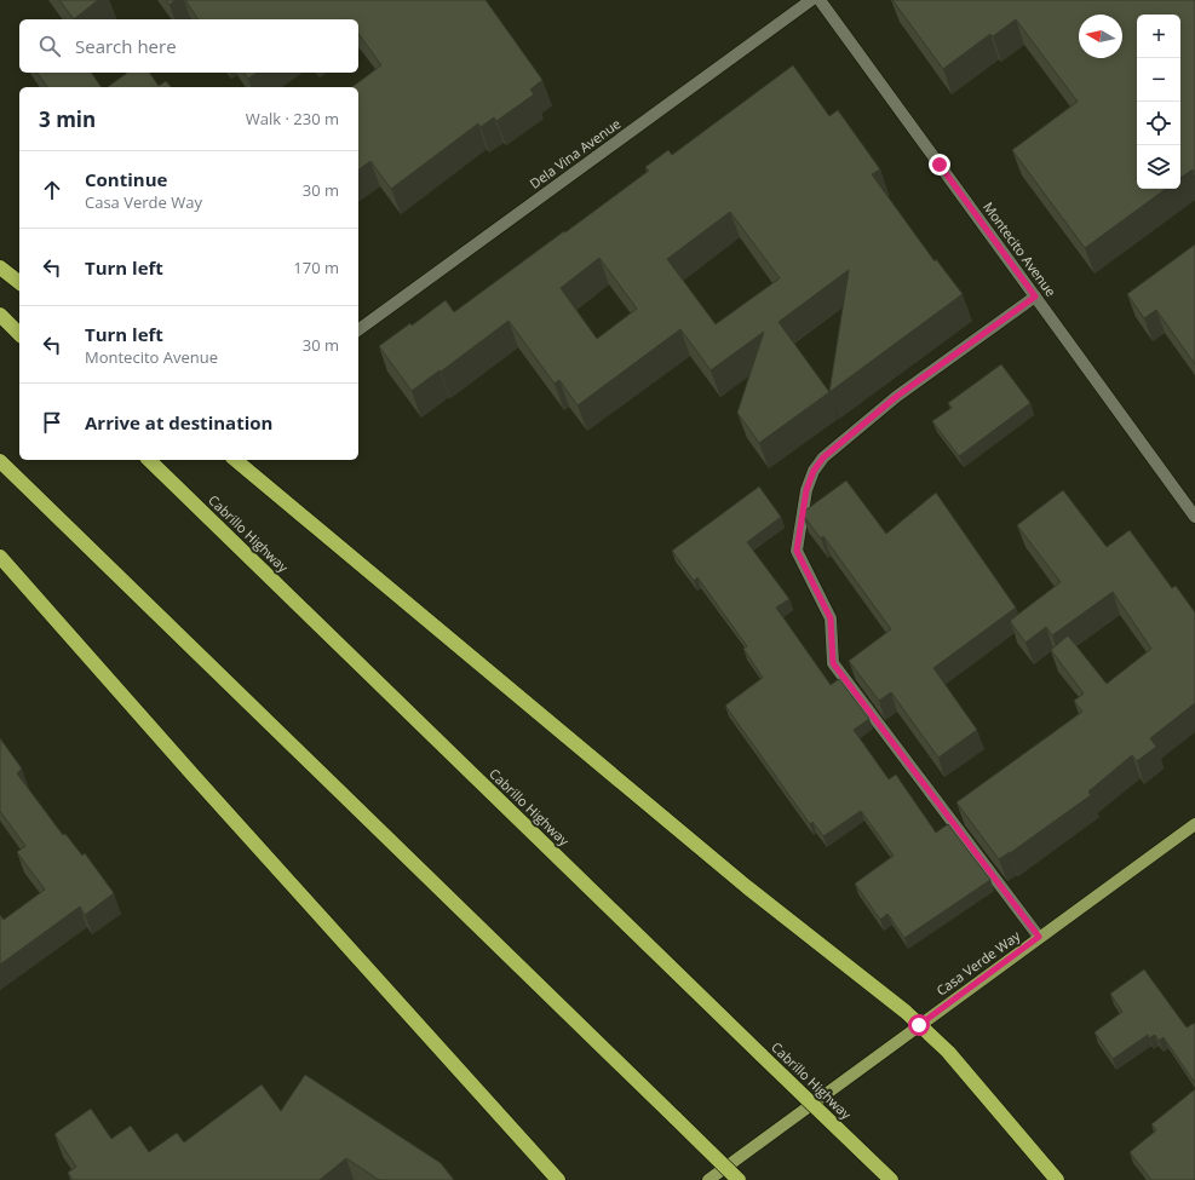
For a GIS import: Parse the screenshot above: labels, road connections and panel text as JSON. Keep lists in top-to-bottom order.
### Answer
{
  "streets": {
    "highway": ["Cabrillo Highway"],
    "main road": ["Casa Verde Way"],
    "street": ["Dela Vina Avenue", "Montecito Avenue"]
  },
  "north": "left",
  "page": {
    "map_buttons": ["+", "−"],
    "search": "Search here",
    "heading": ["3 min", "Walk · 230 m"],
    "list": [
      ["Continue", "Casa Verde Way", "30 m"],
      ["Turn left", "170 m"],
      ["Turn left", "Montecito Avenue", "30 m"],
      "Arrive at destination"
    ]
  }
}
